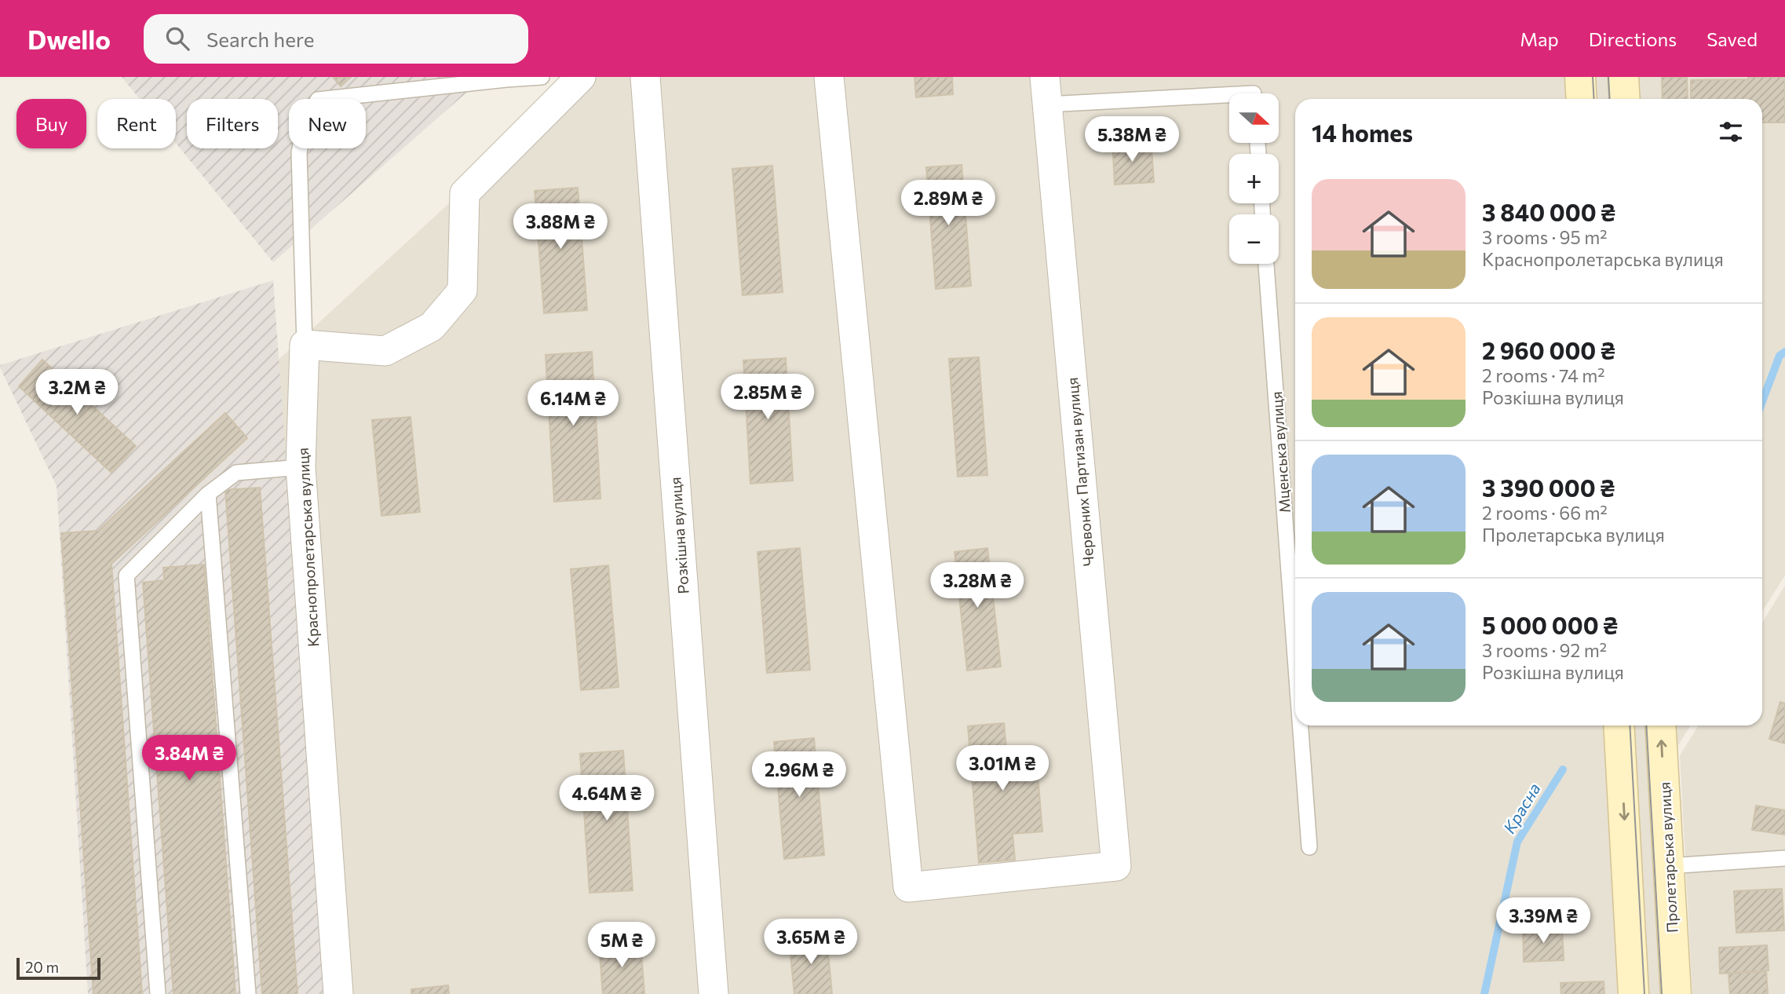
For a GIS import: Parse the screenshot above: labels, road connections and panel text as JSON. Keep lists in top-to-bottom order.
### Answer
{
  "streets": {
    "main road": ["Пролетарська вулиця"],
    "street": ["Червоних Партизан вулиця", "Розкішна вулиця", "Краснопролетарська вулиця"],
    "lane": ["Мценська вулиця"]
  },
  "water": ["Красна"],
  "scale_bar": "20 m",
  "north": "right",
  "page": {
    "header": "Dwello",
    "search": "Search here",
    "nav": ["Map", "Directions", "Saved"],
    "map_buttons": ["+", "−"],
    "chip": [
      "Buy",
      "Rent",
      "Filters",
      "New"
    ],
    "heading": "14 homes",
    "price": [
      "5.38M ₴",
      "2.89M ₴",
      "3.88M ₴",
      "3.2M ₴",
      "2.85M ₴",
      "6.14M ₴",
      "3.28M ₴",
      "3.84M ₴",
      "3.01M ₴",
      "2.96M ₴",
      "4.64M ₴",
      "3.39M ₴",
      "3.65M ₴",
      "5M ₴"
    ],
    "list": [
      {
        "name": "3 840 000 ₴",
        "note": "3 rooms · 95 m² · Краснопролетарська вулиця"
      },
      {
        "name": "2 960 000 ₴",
        "note": "2 rooms · 74 m² · Розкішна вулиця"
      },
      {
        "name": "3 390 000 ₴",
        "note": "2 rooms · 66 m² · Пролетарська вулиця"
      },
      {
        "name": "5 000 000 ₴",
        "note": "3 rooms · 92 m² · Розкішна вулиця"
      }
    ],
    "scale": "20 m"
  }
}
